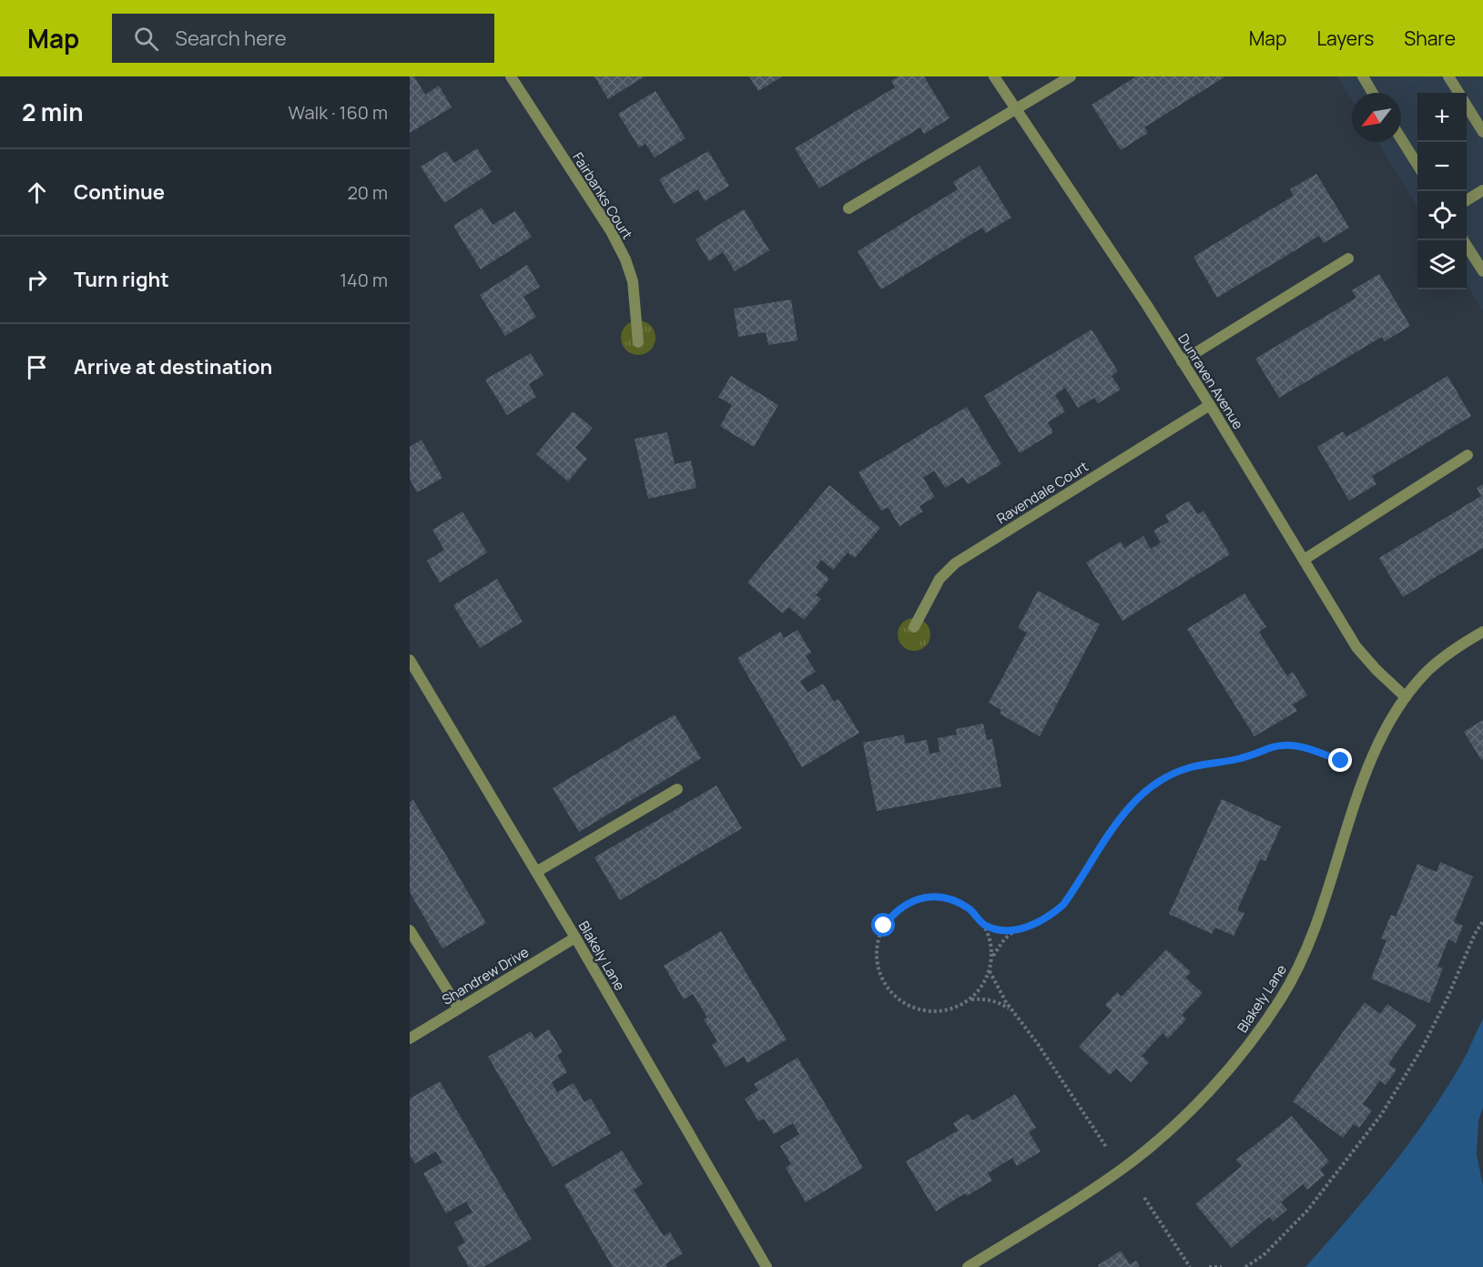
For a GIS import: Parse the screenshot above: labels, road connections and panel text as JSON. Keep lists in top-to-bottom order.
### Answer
{
  "streets": {
    "street": [
      "Fairbanks Court",
      "Dunraven Avenue",
      "Ravendale Court",
      "Blakely Lane",
      "Shandrew Drive"
    ]
  },
  "crossings": [
    ["Dunraven Avenue", "Ravendale Court"],
    ["Dunraven Avenue", "Blakely Lane"],
    ["Blakely Lane", "Shandrew Drive"]
  ],
  "north": "bottom left",
  "page": {
    "header": "Map",
    "search": "Search here",
    "nav": ["Map", "Layers", "Share"],
    "heading": ["2 min", "Walk · 160 m"],
    "map_buttons": ["+", "−"],
    "list": [
      ["Continue", "20 m"],
      ["Turn right", "140 m"],
      "Arrive at destination"
    ]
  }
}
